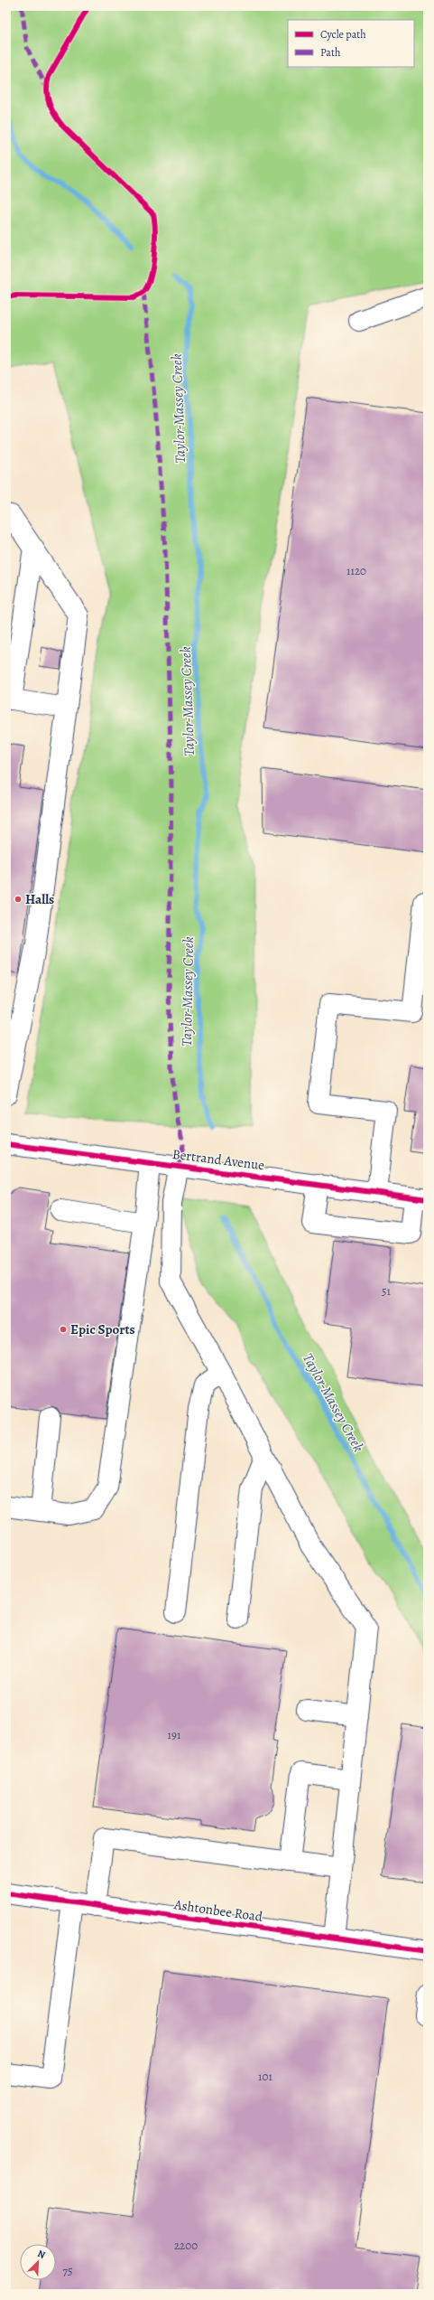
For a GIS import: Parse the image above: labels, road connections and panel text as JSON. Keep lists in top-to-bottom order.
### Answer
{
  "streets": {
    "street": ["Bertrand Avenue", "Ashtonbee Road"]
  },
  "water": ["Taylor-Massey Creek"],
  "places": ["Halls", "Epic Sports"],
  "house_numbers": [
    "1120",
    "51",
    "191",
    "101",
    "2200",
    "75"
  ],
  "legend": ["Cycle path", "Path"],
  "north": "top right"
}
